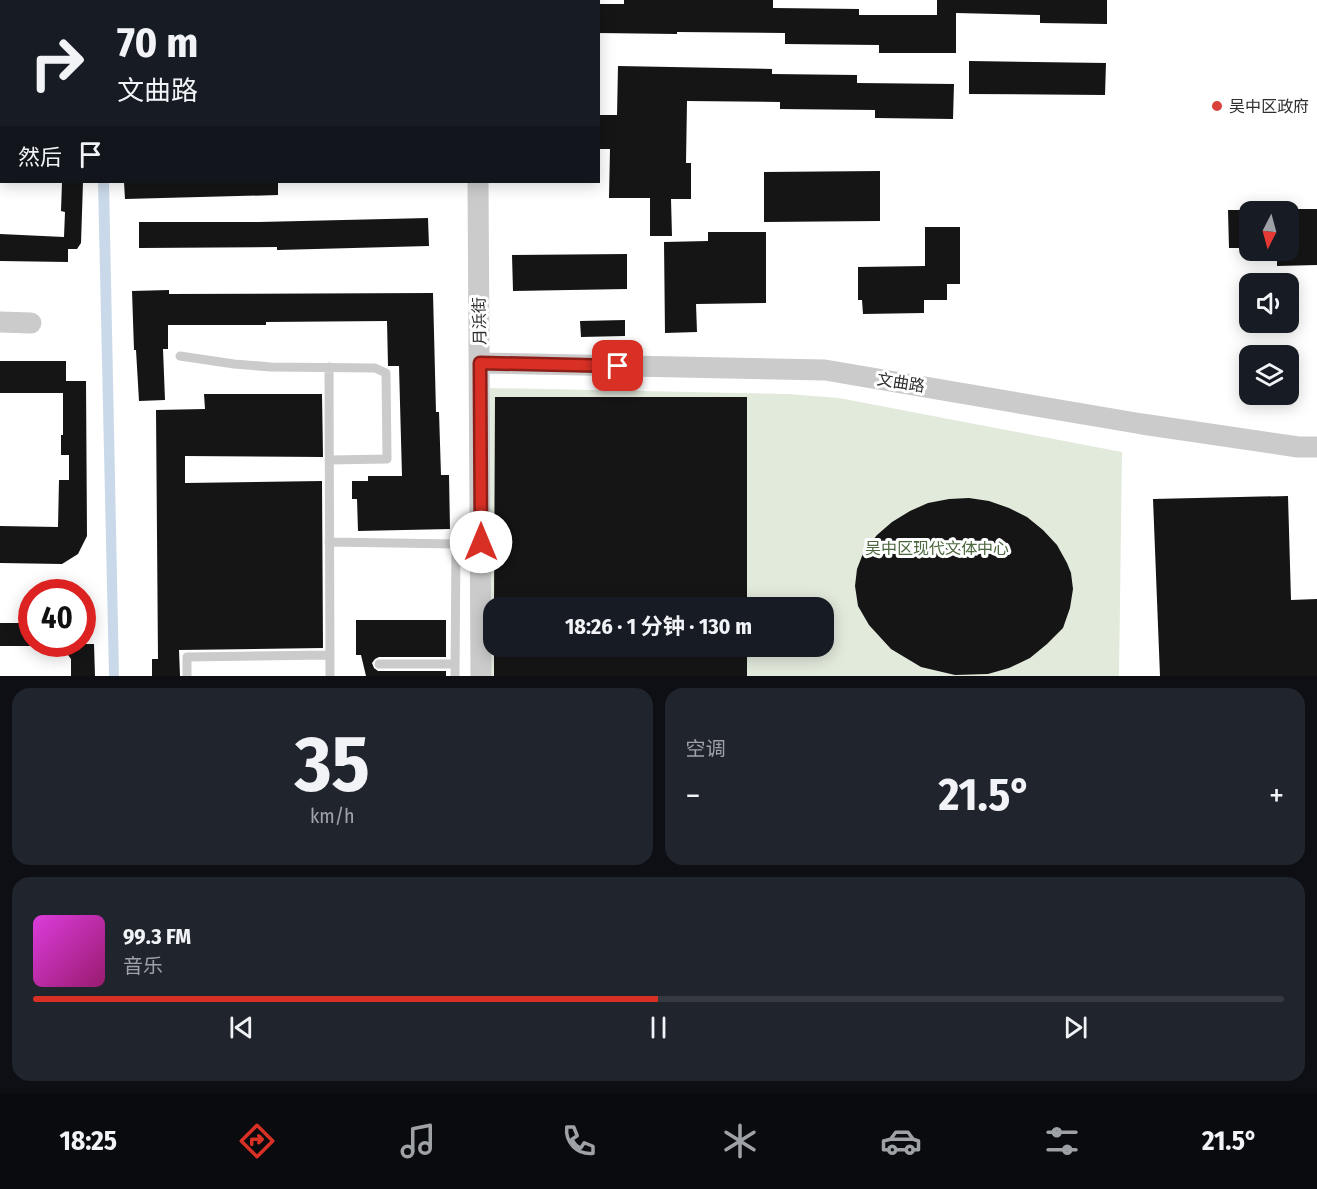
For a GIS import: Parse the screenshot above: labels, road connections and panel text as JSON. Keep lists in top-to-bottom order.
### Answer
{
  "streets": {
    "street": ["月浜街", "文曲路"]
  },
  "crossings": [
    ["月浜街", "文曲路"]
  ],
  "parks": ["吴中区现代文体中心"],
  "places": ["吴中区政府"],
  "north": "bottom",
  "page": {
    "turn": ["70 m", "文曲路"],
    "then": "然后",
    "limit": "40",
    "trip": "18:26 · 1 分钟 · 130 m",
    "tile": [
      ["35", "km/h"],
      "空调"
    ],
    "heat": ["−", "21.5°", "+"],
    "song": ["99.3 FM", "音乐"],
    "tabs": ["18:25", "21.5°"]
  }
}
